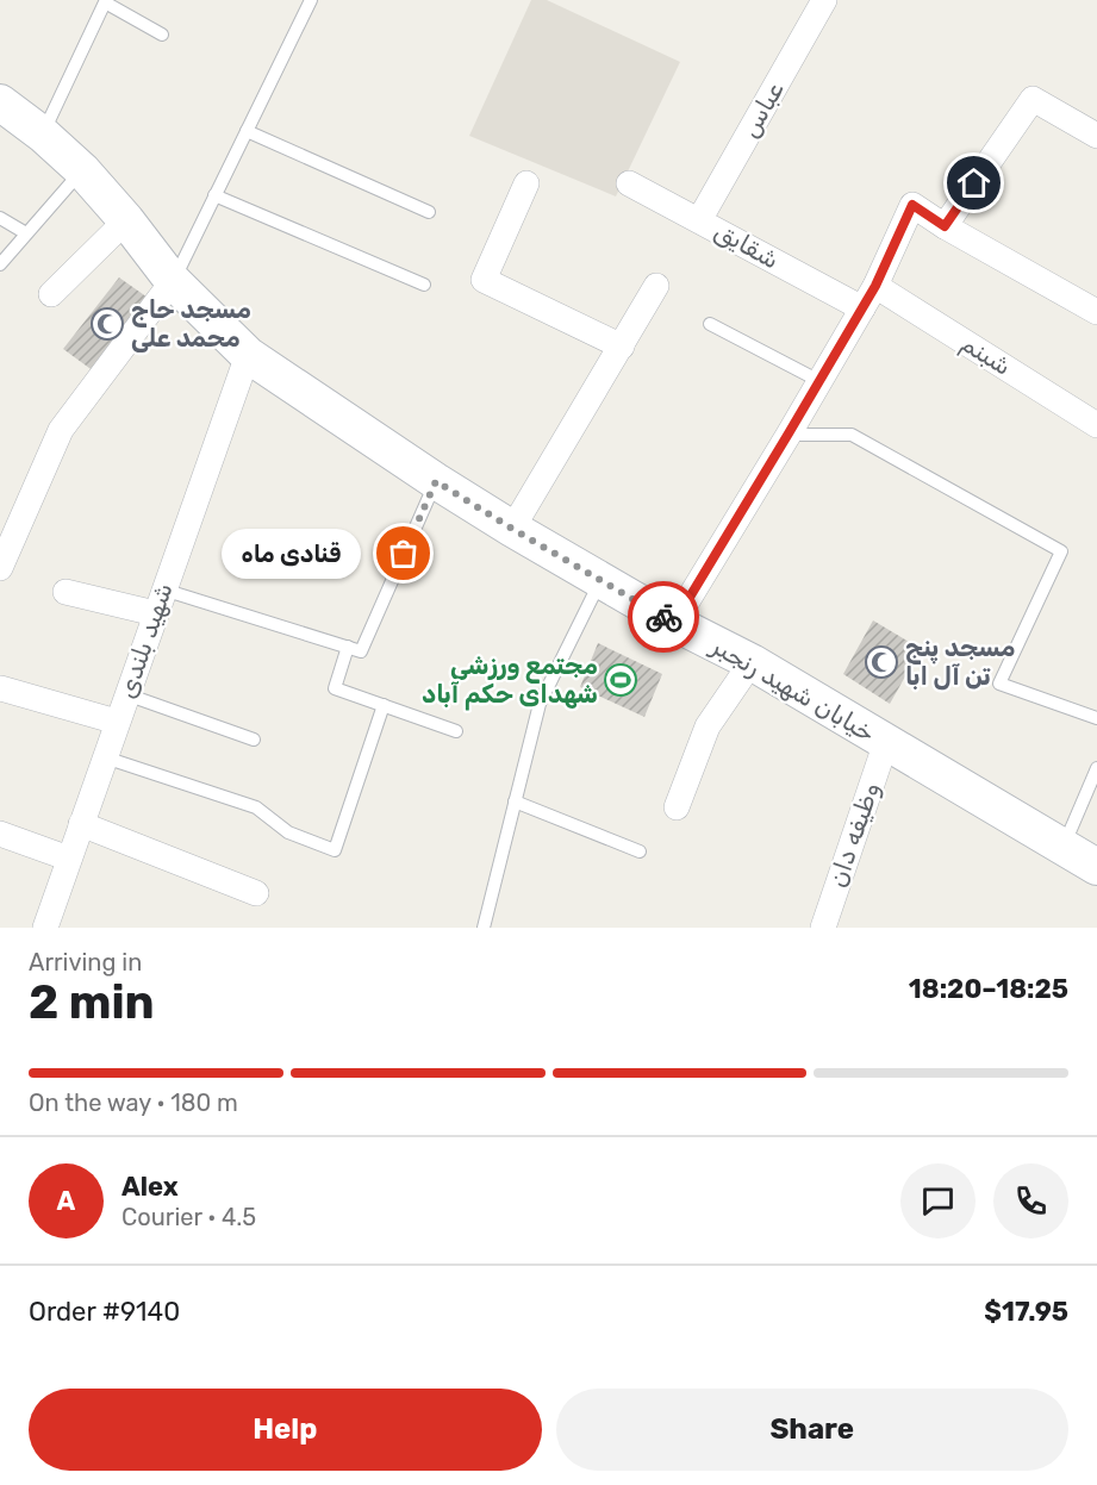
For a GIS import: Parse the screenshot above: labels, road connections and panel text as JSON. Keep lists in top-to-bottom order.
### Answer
{
  "streets": {
    "street": [
      "عباس",
      "شقایق",
      "شبنم",
      "شهید بلندی",
      "خیابان شهید رنجبر",
      "وظیفه دان"
    ]
  },
  "crossings": [
    ["عباس", "شقایق"],
    ["شهید بلندی", "خیابان شهید رنجبر"],
    ["خیابان شهید رنجبر", "وظیفه دان"]
  ],
  "places": {
    "mosque": ["مسجد حاج محمد علی", "مسجد پنج تن آل ابا"],
    "other": ["قنادی ماه"],
    "sports": ["مجتمع ورزشی شهدای حکم آباد"]
  },
  "page": {
    "bubble": "قنادی ماه",
    "heading": ["2 min", "Arriving in", "18:20–18:25"],
    "panel": [
      "Alex",
      "Courier · 4.5",
      "Order #9140",
      "$17.95"
    ],
    "bar": "On the way · 180 m",
    "round": "A",
    "buttons": ["Help", "Share"]
  }
}
